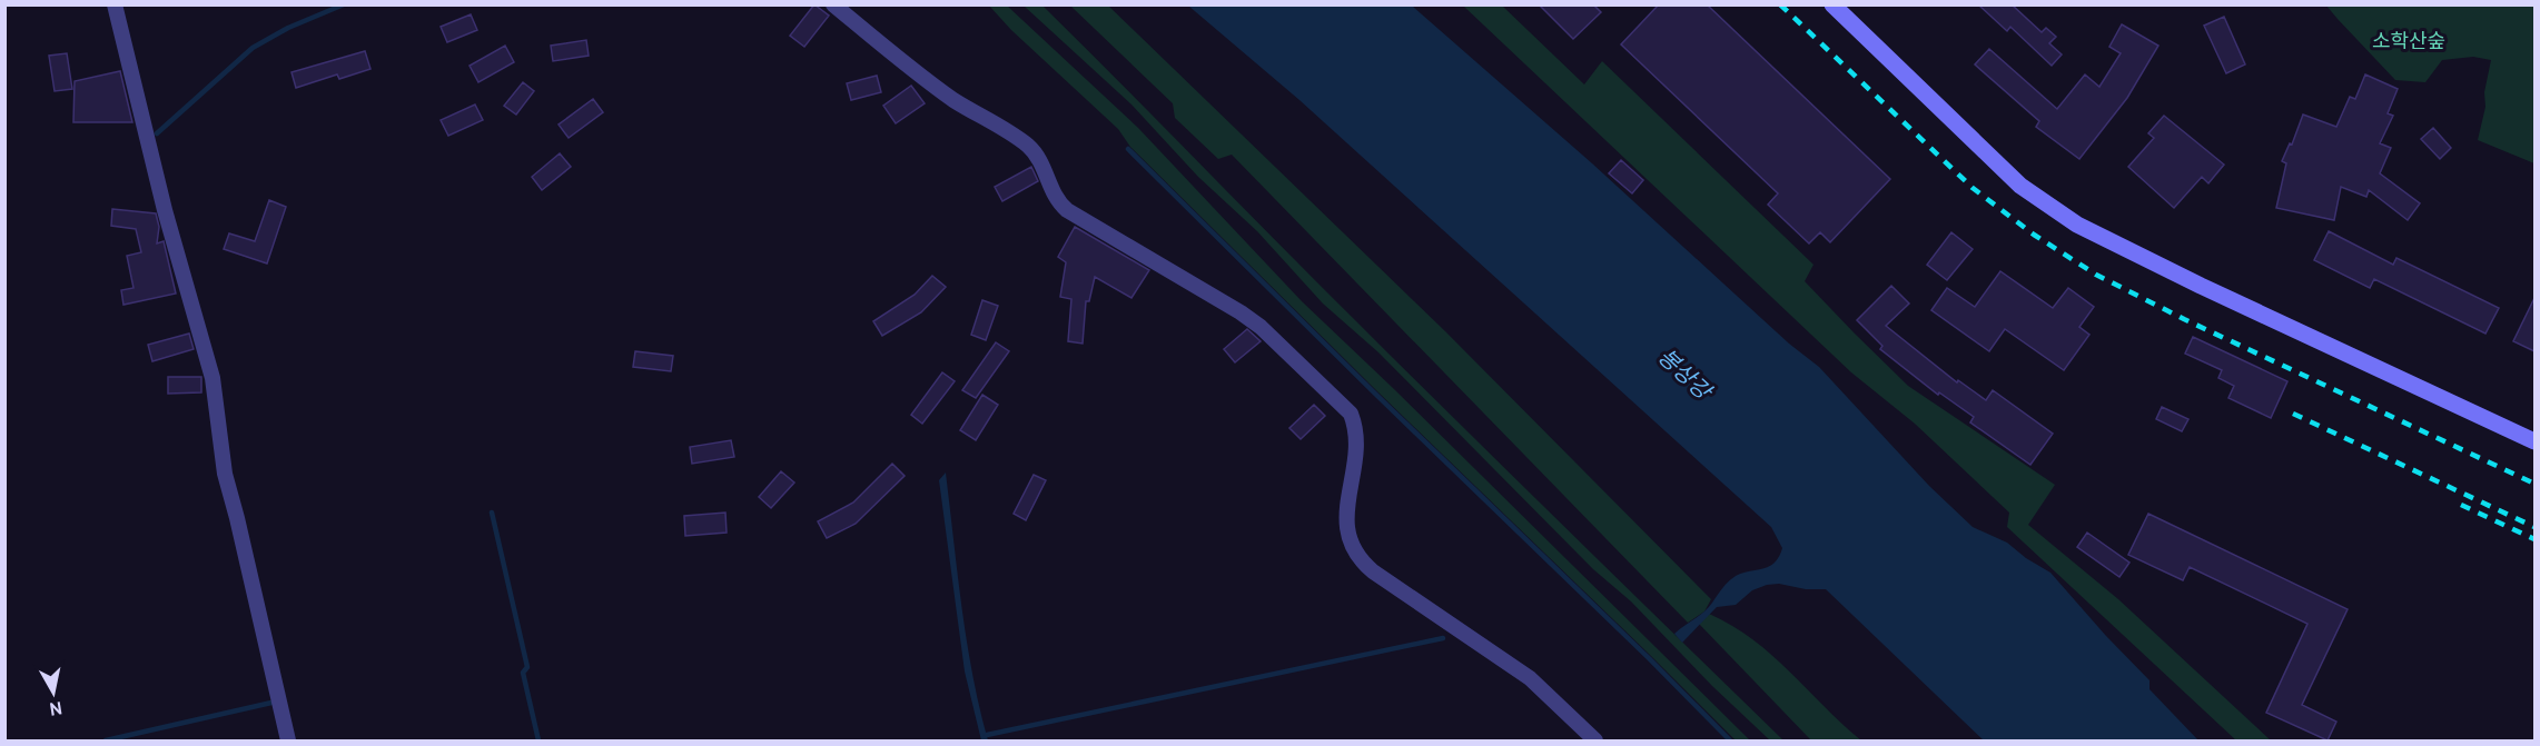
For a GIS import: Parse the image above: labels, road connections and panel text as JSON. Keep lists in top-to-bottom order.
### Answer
{
  "water": ["봉상강"],
  "parks": ["소학산숲"],
  "north": "bottom"
}
